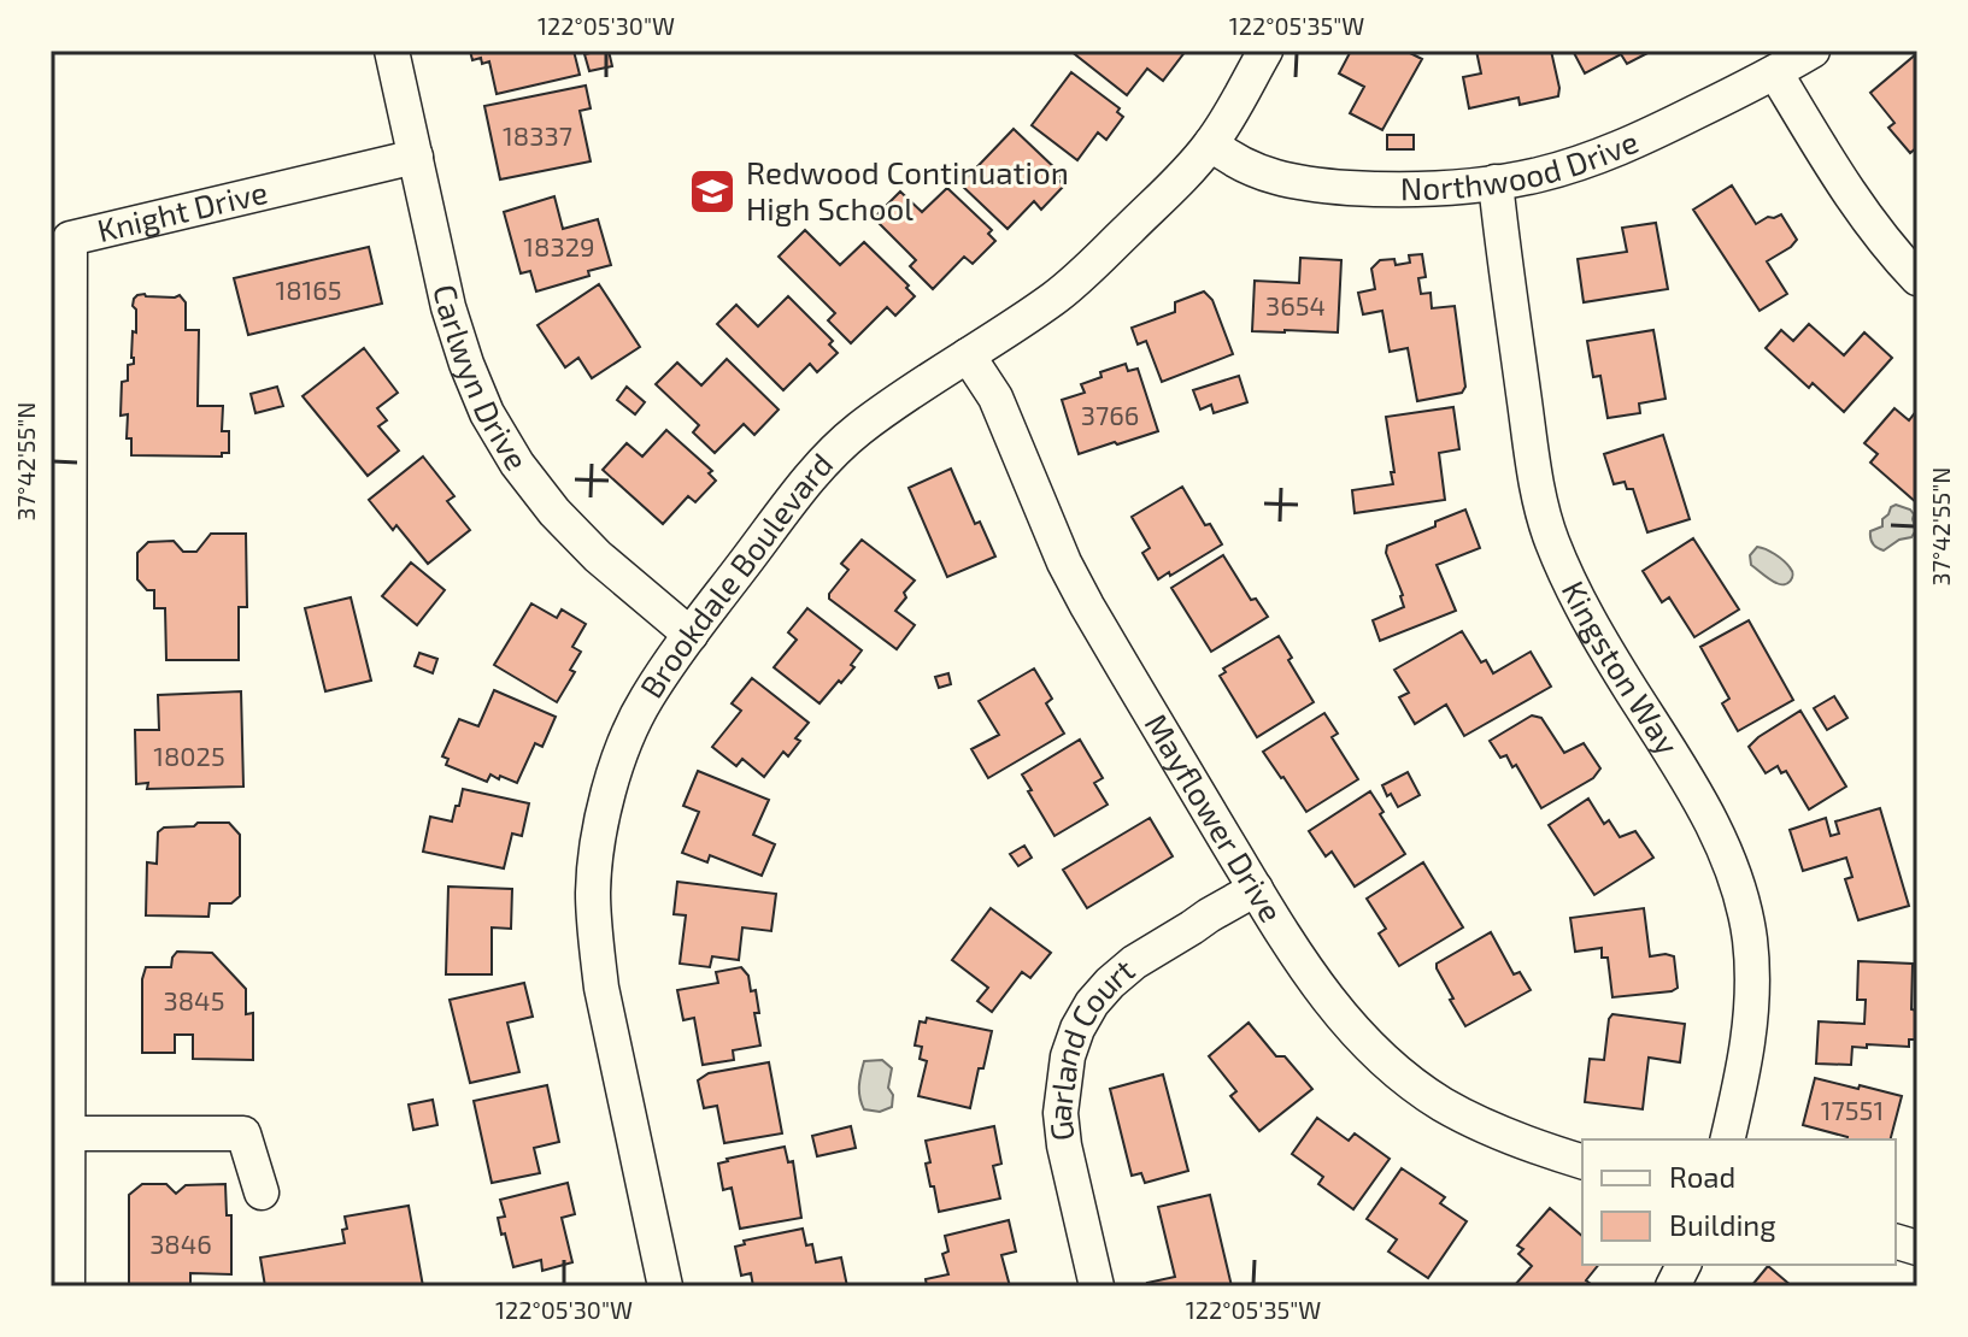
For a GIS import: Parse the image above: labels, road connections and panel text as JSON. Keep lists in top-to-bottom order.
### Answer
{
  "streets": {
    "street": [
      "Northwood Drive",
      "Knight Drive",
      "Carlwyn Drive",
      "Brookdale Boulevard",
      "Kingston Way",
      "Mayflower Drive",
      "Garland Court"
    ]
  },
  "crossings": [
    ["Northwood Drive", "Brookdale Boulevard"],
    ["Northwood Drive", "Kingston Way"],
    ["Knight Drive", "Carlwyn Drive"],
    ["Carlwyn Drive", "Brookdale Boulevard"],
    ["Brookdale Boulevard", "Mayflower Drive"],
    ["Mayflower Drive", "Garland Court"]
  ],
  "places": {
    "school or university": ["Redwood Continuation High School"]
  },
  "house_numbers": [
    "18337",
    "18329",
    "18165",
    "3654",
    "3766",
    "18025",
    "3845",
    "17551",
    "3846"
  ],
  "legend": ["Road", "Building"],
  "coordinates": ["122°05'30\"W", "122°05'35\"W", "37°42'55\"N"]
}
